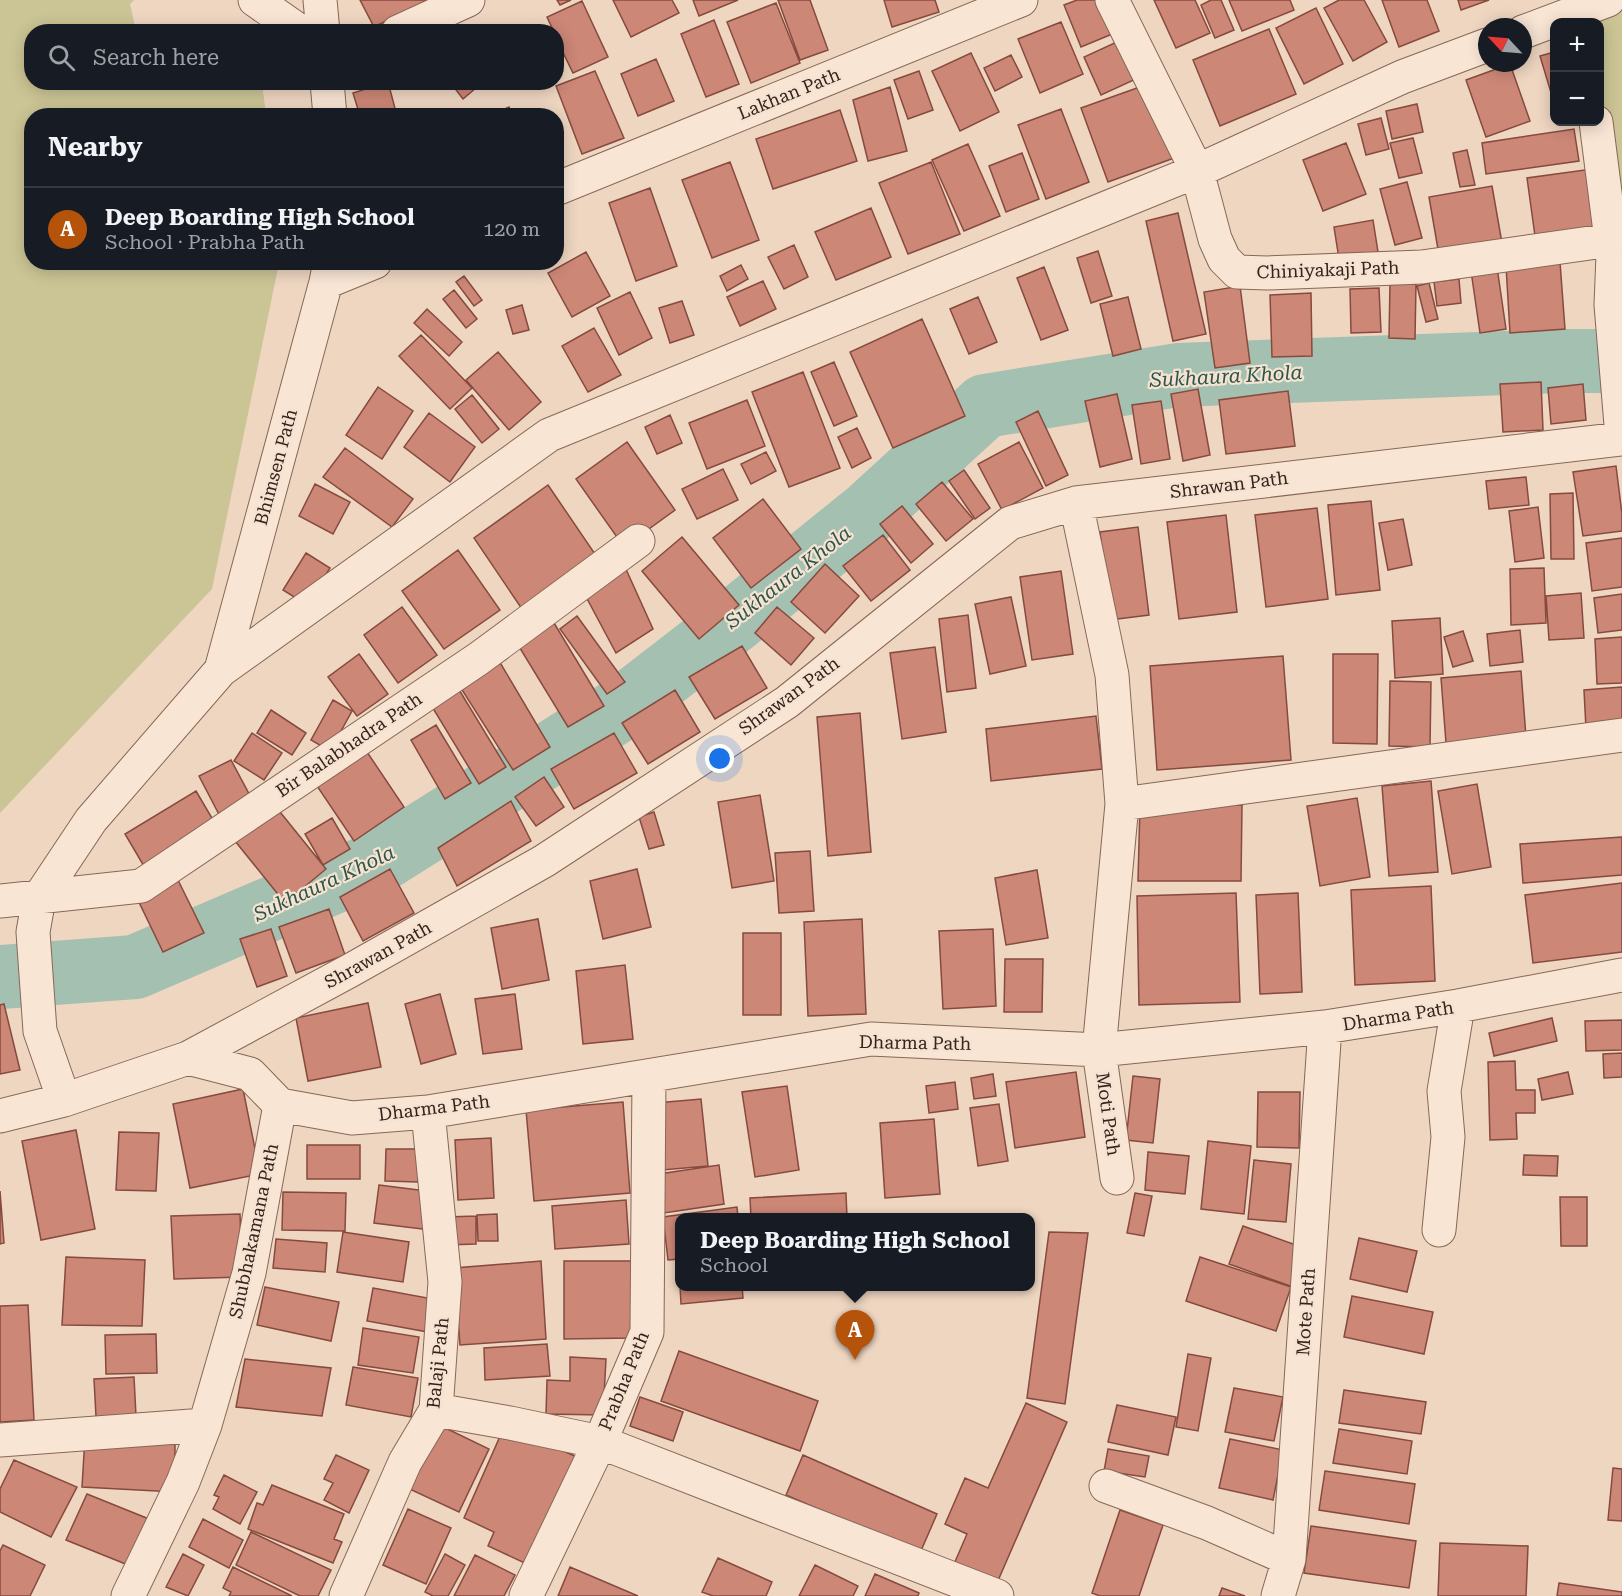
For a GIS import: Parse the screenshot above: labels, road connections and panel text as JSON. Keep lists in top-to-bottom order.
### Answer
{
  "streets": {
    "street": [
      "Lakhan Path",
      "Chiniyakaji Path",
      "Bhimsen Path",
      "Shrawan Path",
      "Bir Balabhadra Path",
      "Dharma Path",
      "Moti Path",
      "Shubhakamana Path",
      "Mote Path",
      "Balaji Path",
      "Prabha Path"
    ]
  },
  "crossings": [
    ["Shrawan Path", "Moti Path"],
    ["Dharma Path", "Moti Path"],
    ["Dharma Path", "Shubhakamana Path"],
    ["Dharma Path", "Mote Path"],
    ["Dharma Path", "Balaji Path"],
    ["Dharma Path", "Prabha Path"]
  ],
  "water": ["Sukhaura Khola"],
  "north": "top left",
  "page": {
    "map_buttons": ["+", "−"],
    "search": "Search here",
    "heading": "Nearby",
    "list": [
      {
        "mark": "A",
        "name": "Deep Boarding High School",
        "note": "School · Prabha Path",
        "value": "120 m"
      }
    ],
    "popup": ["Deep Boarding High School", "School"],
    "pins": "A"
  }
}
